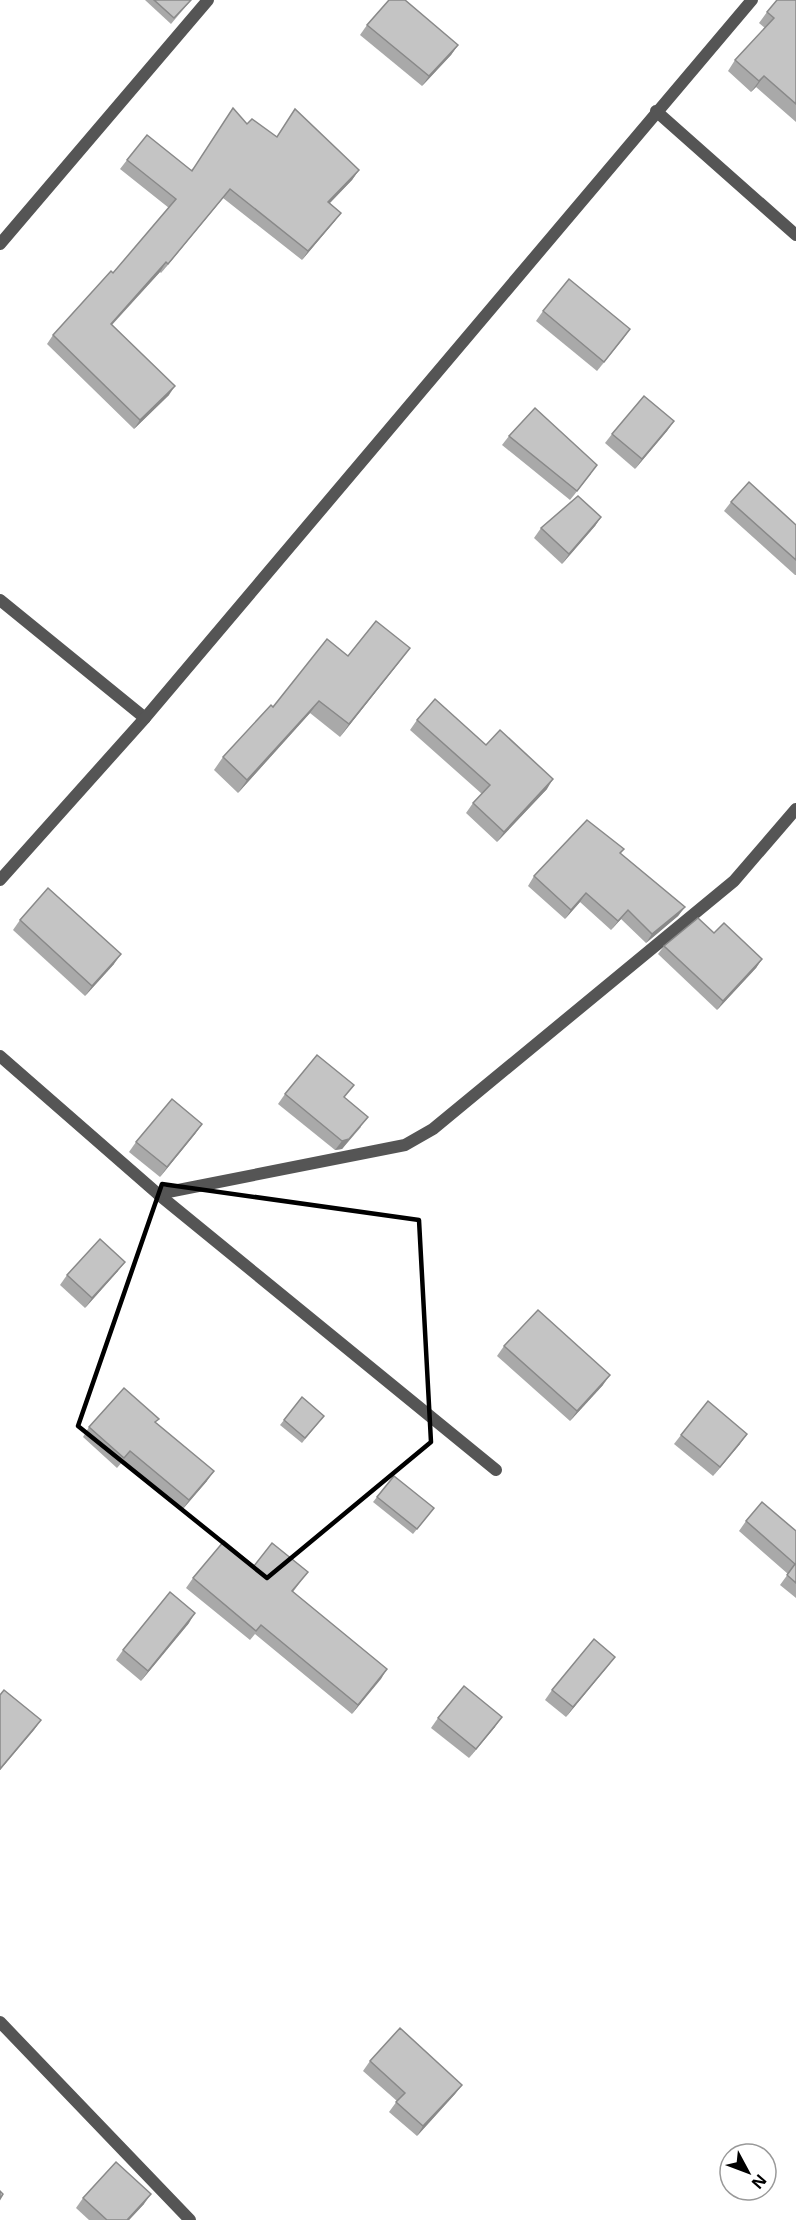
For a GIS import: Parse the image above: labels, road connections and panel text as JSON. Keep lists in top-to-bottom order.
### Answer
{
  "north": "bottom right"
}
